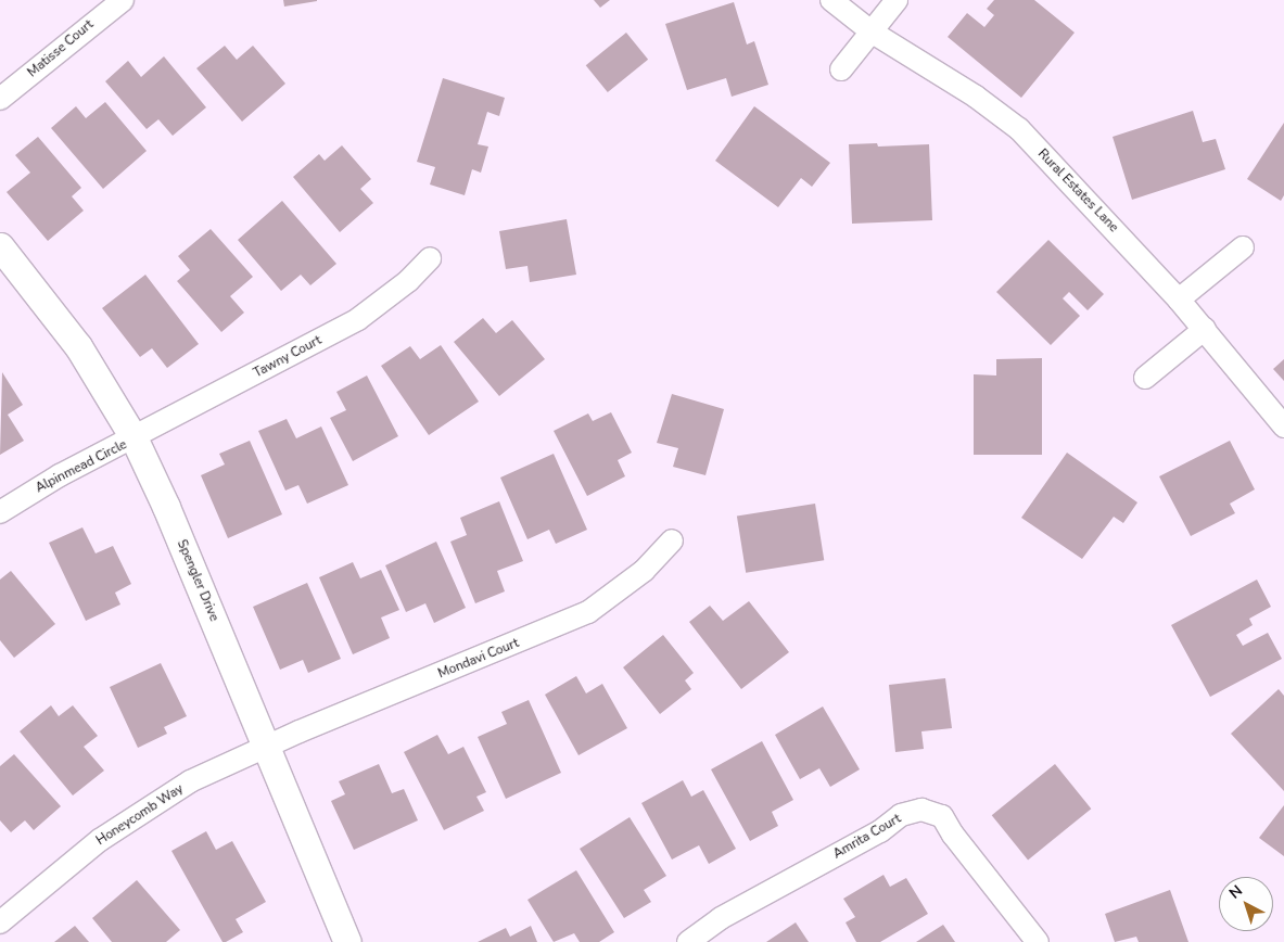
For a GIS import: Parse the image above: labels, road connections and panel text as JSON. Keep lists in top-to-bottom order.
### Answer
{
  "streets": {
    "street": [
      "Matisse Court",
      "Rural Estates Lane",
      "Tawny Court",
      "Alpinmead Circle",
      "Spengler Drive",
      "Mondavi Court",
      "Honeycomb Way",
      "Amrita Court"
    ]
  },
  "crossings": [
    ["Tawny Court", "Alpinmead Circle"],
    ["Tawny Court", "Spengler Drive"],
    ["Alpinmead Circle", "Spengler Drive"],
    ["Spengler Drive", "Mondavi Court"],
    ["Spengler Drive", "Honeycomb Way"],
    ["Mondavi Court", "Honeycomb Way"]
  ],
  "north": "top left"
}
